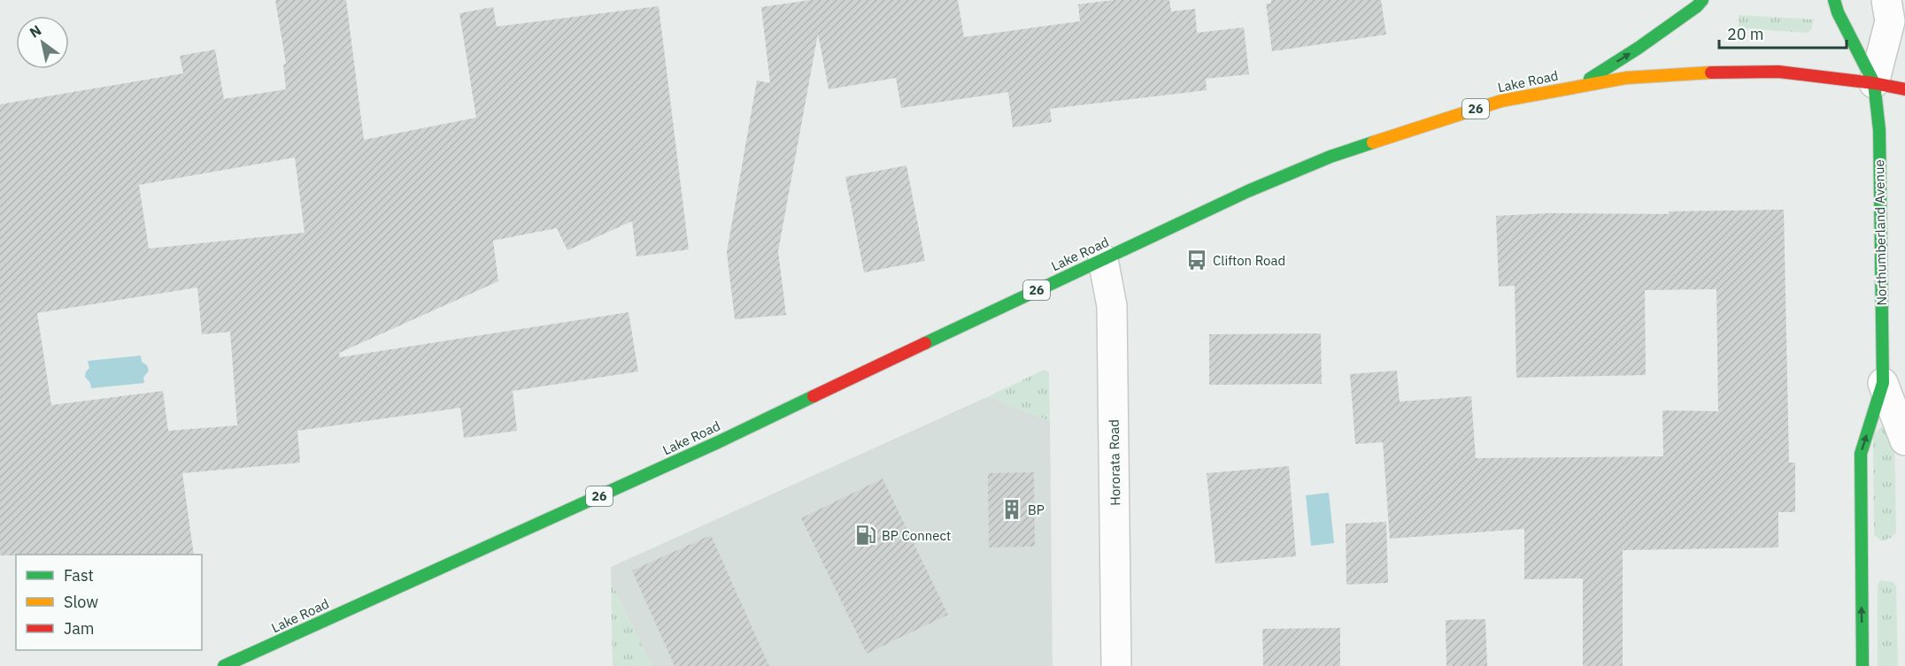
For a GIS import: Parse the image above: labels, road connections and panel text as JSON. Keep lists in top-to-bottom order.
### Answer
{
  "streets": {
    "main road": ["Lake Road", "26", "Northumberland Avenue"],
    "street": ["Hororata Road"]
  },
  "crossings": [
    ["Lake Road", "Northumberland Avenue"],
    ["Lake Road", "Hororata Road"]
  ],
  "one_way": ["Northumberland Avenue"],
  "places": {
    "bus stop": ["Clifton Road"],
    "building": ["BP"],
    "fuel station": ["BP Connect"]
  },
  "legend": ["Fast", "Slow", "Jam"],
  "scale_bar": "20 m",
  "north": "top left"
}
